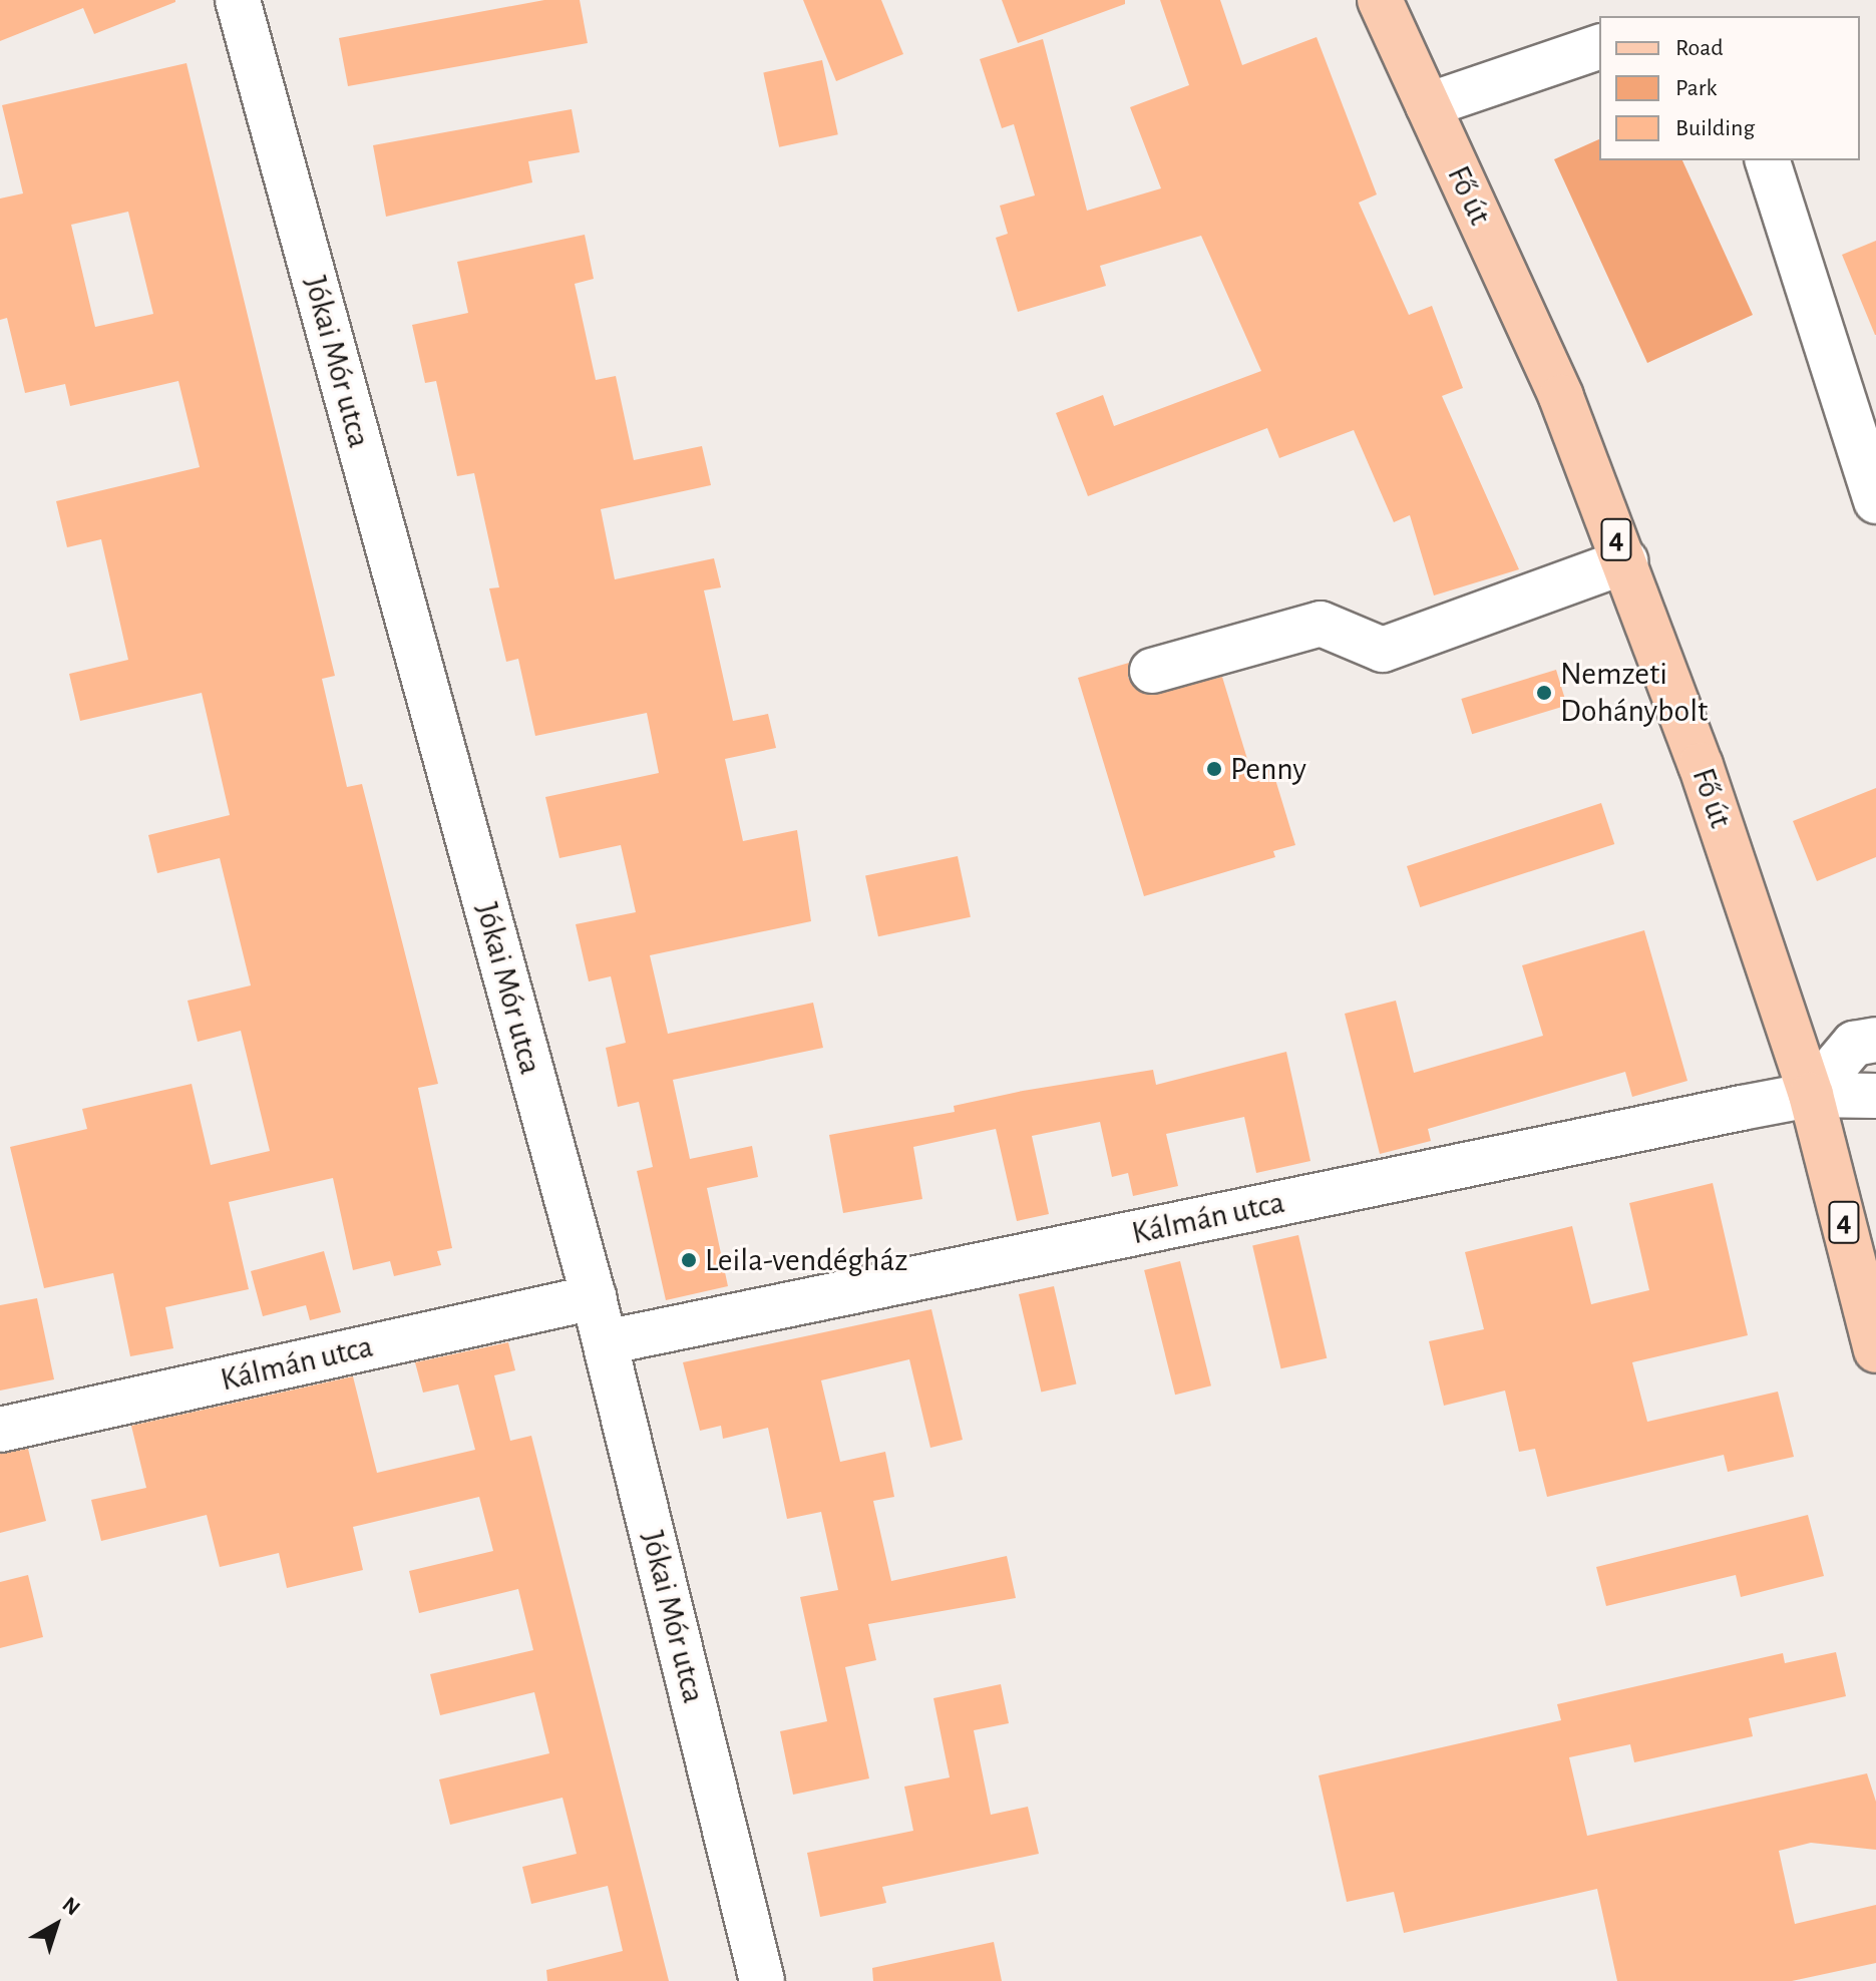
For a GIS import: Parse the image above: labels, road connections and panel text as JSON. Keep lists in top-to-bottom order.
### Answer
{
  "streets": {
    "main road": ["Fő út", "4"],
    "street": ["Jókai Mór utca", "Kálmán utca"]
  },
  "crossings": [
    ["Fő út", "Kálmán utca"],
    ["Jókai Mór utca", "Kálmán utca"]
  ],
  "places": ["Nemzeti Dohánybolt", "Penny", "Leila-vendégház"],
  "legend": ["Road", "Park", "Building"],
  "north": "top right"
}
